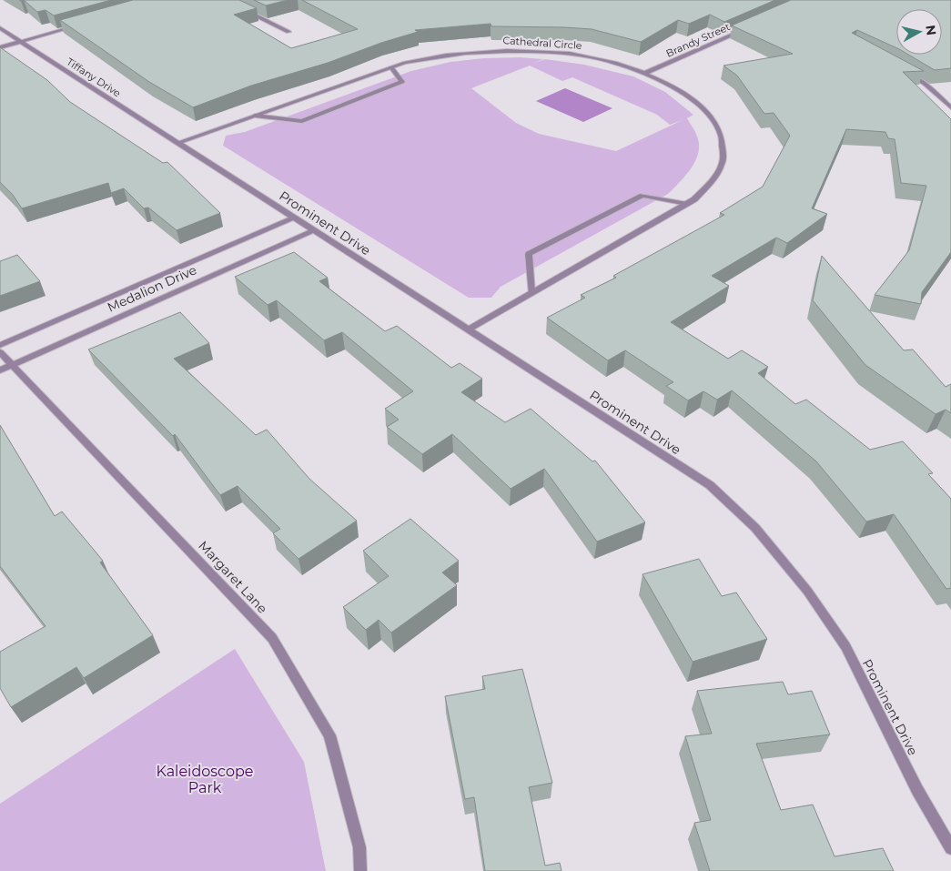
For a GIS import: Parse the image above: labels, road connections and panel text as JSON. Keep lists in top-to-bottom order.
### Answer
{
  "streets": {
    "street": [
      "Brandy Street",
      "Cathedral Circle",
      "Tiffany Drive",
      "Prominent Drive",
      "Medalion Drive",
      "Margaret Lane"
    ]
  },
  "crossings": [
    ["Brandy Street", "Cathedral Circle"],
    ["Cathedral Circle", "Tiffany Drive"],
    ["Cathedral Circle", "Prominent Drive"],
    ["Tiffany Drive", "Prominent Drive"],
    ["Prominent Drive", "Medalion Drive"],
    ["Medalion Drive", "Margaret Lane"]
  ],
  "parks": ["Kaleidoscope Park"],
  "north": "right"
}
